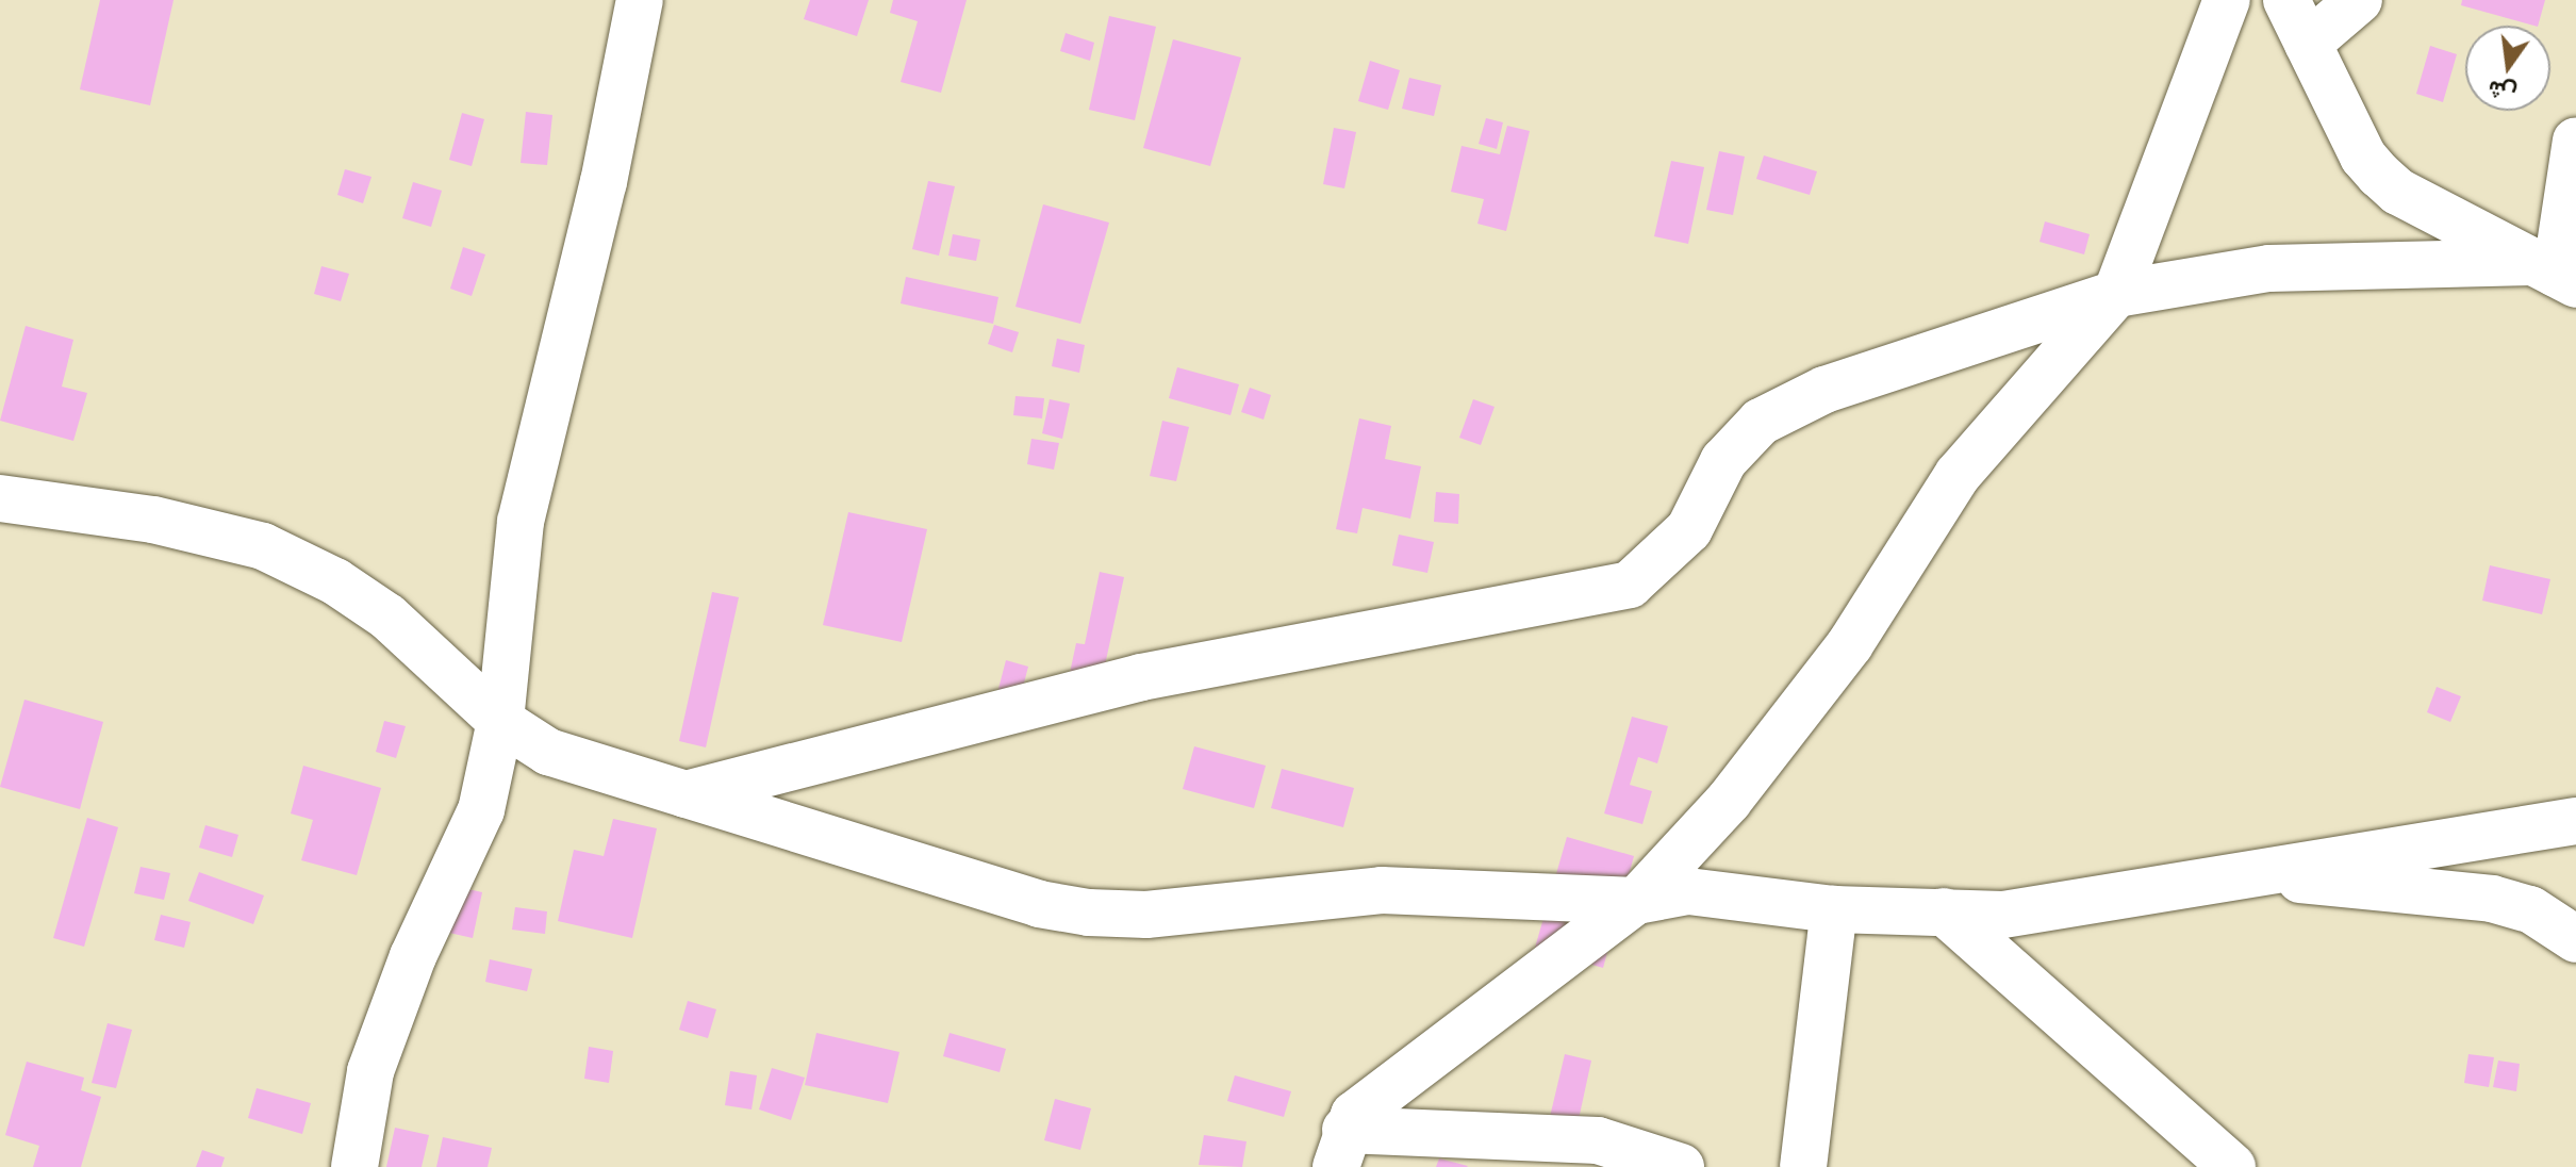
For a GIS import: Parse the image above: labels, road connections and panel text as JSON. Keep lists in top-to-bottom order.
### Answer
{
  "north": "bottom"
}
